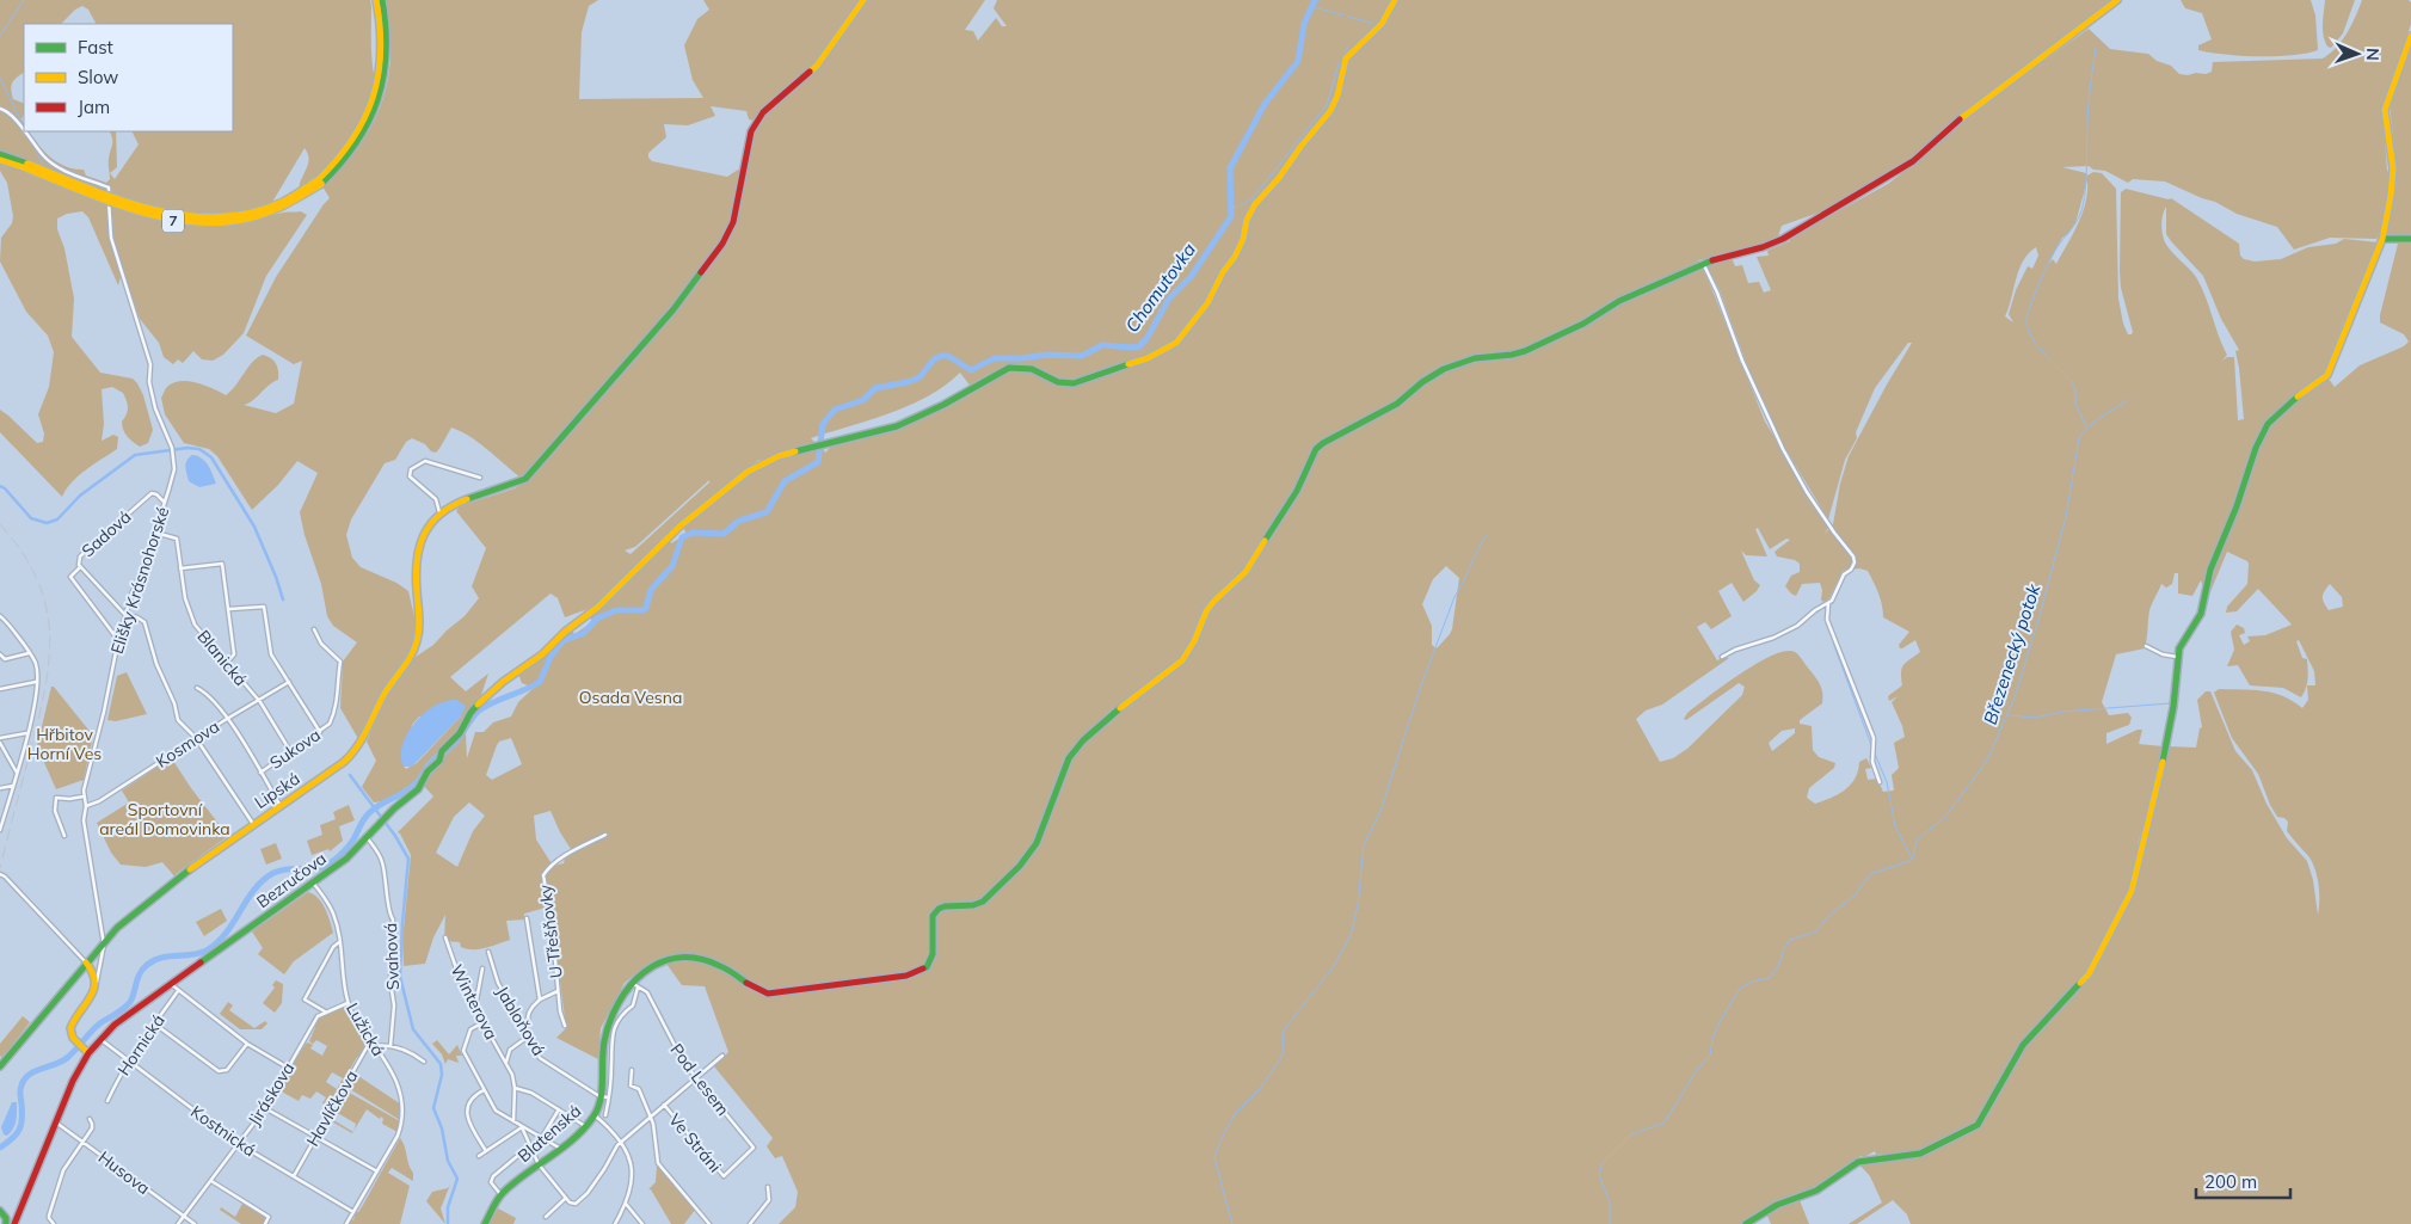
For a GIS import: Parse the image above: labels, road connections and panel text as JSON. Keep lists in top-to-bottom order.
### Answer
{
  "streets": {
    "main road": [
      "7",
      "Lipská",
      "Bezručova",
      "Blatenská"
    ],
    "street": [
      "Sadová",
      "Elišky Krásnohorské",
      "Blanická",
      "Kosmova",
      "Sukova",
      "U Třešňovky",
      "Svahová",
      "Winterova",
      "Jabloňová",
      "Lužická",
      "Hornická",
      "Pod Lesem",
      "Jiráskova",
      "Havlíčkova",
      "Kostnická",
      "Ve Stráni",
      "Husova"
    ]
  },
  "crossings": [
    ["Sadová", "Elišky Krásnohorské"],
    ["Sadová", "Kosmova"],
    ["Elišky Krásnohorské", "Blanická"],
    ["Elišky Krásnohorské", "Kosmova"],
    ["Elišky Krásnohorské", "Lipská"],
    ["Blanická", "Kosmova"],
    ["Blanická", "Sukova"],
    ["Bezručova", "Svahová"],
    ["Bezručova", "Lužická"],
    ["Bezručova", "Kostnická"],
    ["Bezručova", "Husova"],
    ["Jabloňová", "Blatenská"],
    ["Lužická", "Havlíčkova"],
    ["Lužická", "Kostnická"],
    ["Hornická", "Kostnická"],
    ["Pod Lesem", "Blatenská"],
    ["Pod Lesem", "Ve Stráni"],
    ["Jiráskova", "Kostnická"],
    ["Jiráskova", "Husova"],
    ["Havlíčkova", "Kostnická"]
  ],
  "water": ["Chomutovka", "Březenecký potok"],
  "parks": ["Osada Vesna", "Hřbitov Horní Ves", "Sportovní areál Domovinka"],
  "legend": ["Fast", "Slow", "Jam"],
  "scale_bar": "200 m",
  "north": "right"
}
